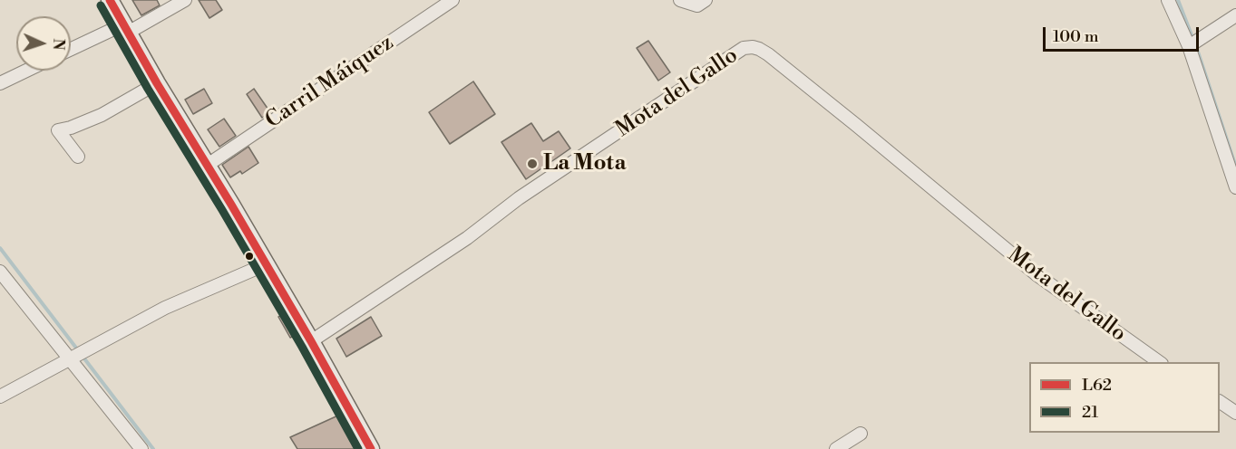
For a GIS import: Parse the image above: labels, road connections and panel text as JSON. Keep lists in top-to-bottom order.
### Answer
{
  "streets": {
    "street": ["Carril Máiquez", "Mota del Gallo"]
  },
  "places": ["La Mota"],
  "lines": ["transit line L62", "transit line 21"],
  "legend": ["L62", "21"],
  "scale_bar": "100 m",
  "north": "right"
}
